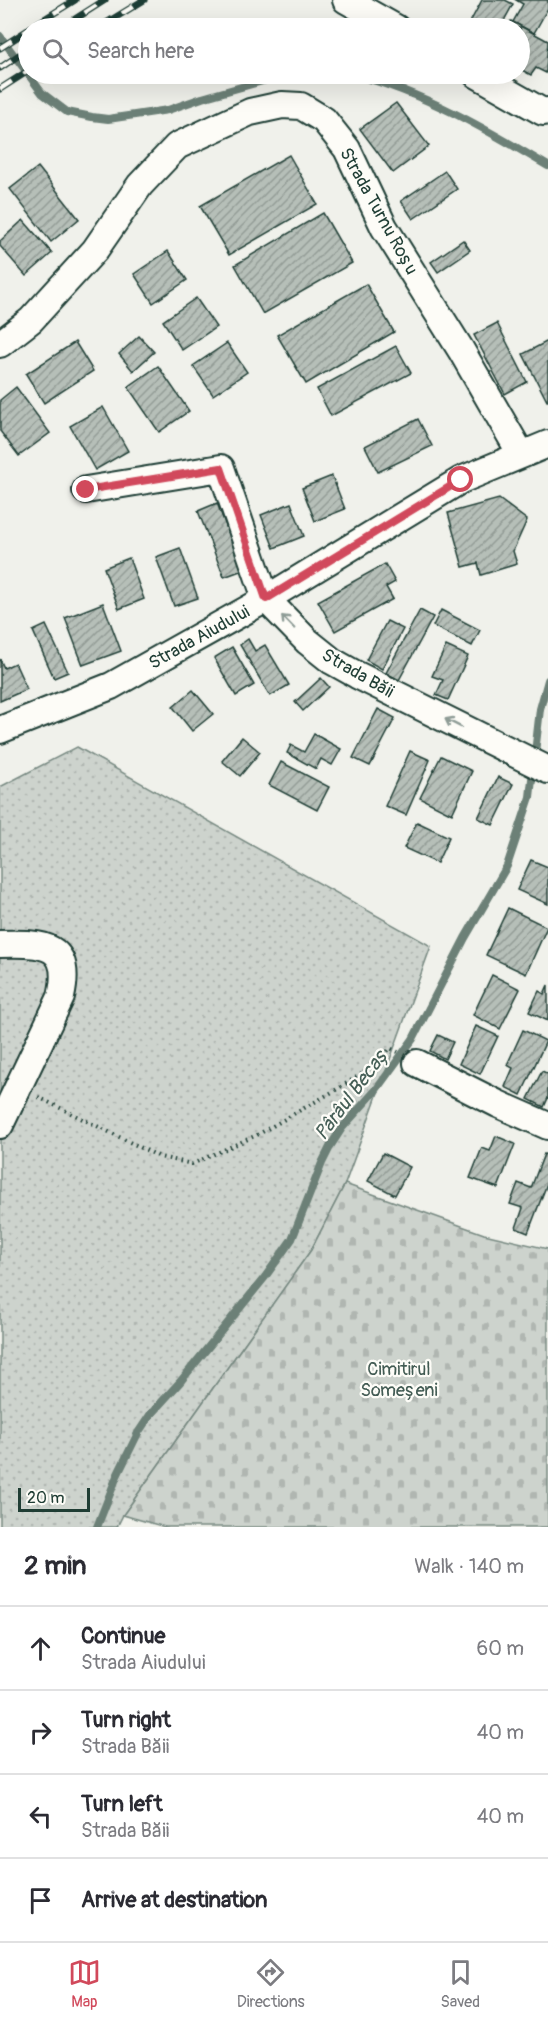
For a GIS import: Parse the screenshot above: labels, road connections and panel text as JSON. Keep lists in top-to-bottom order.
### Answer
{
  "streets": {
    "street": ["Strada Turnu Roșu", "Strada Aiudului", "Strada Băii"]
  },
  "crossings": [
    ["Strada Turnu Roșu", "Strada Aiudului"],
    ["Strada Aiudului", "Strada Băii"]
  ],
  "one_way": ["Strada Băii"],
  "water": ["Pârâul Becaș"],
  "parks": ["Cimitirul Someșeni"],
  "scale_bar": "20 m",
  "page": {
    "search": "Search here",
    "scale": "20 m",
    "heading": ["2 min", "Walk · 140 m"],
    "list": [
      ["Continue", "Strada Aiudului", "60 m"],
      ["Turn right", "Strada Băii", "40 m"],
      ["Turn left", "Strada Băii", "40 m"],
      "Arrive at destination"
    ],
    "nav": ["Map", "Directions", "Saved"]
  }
}
